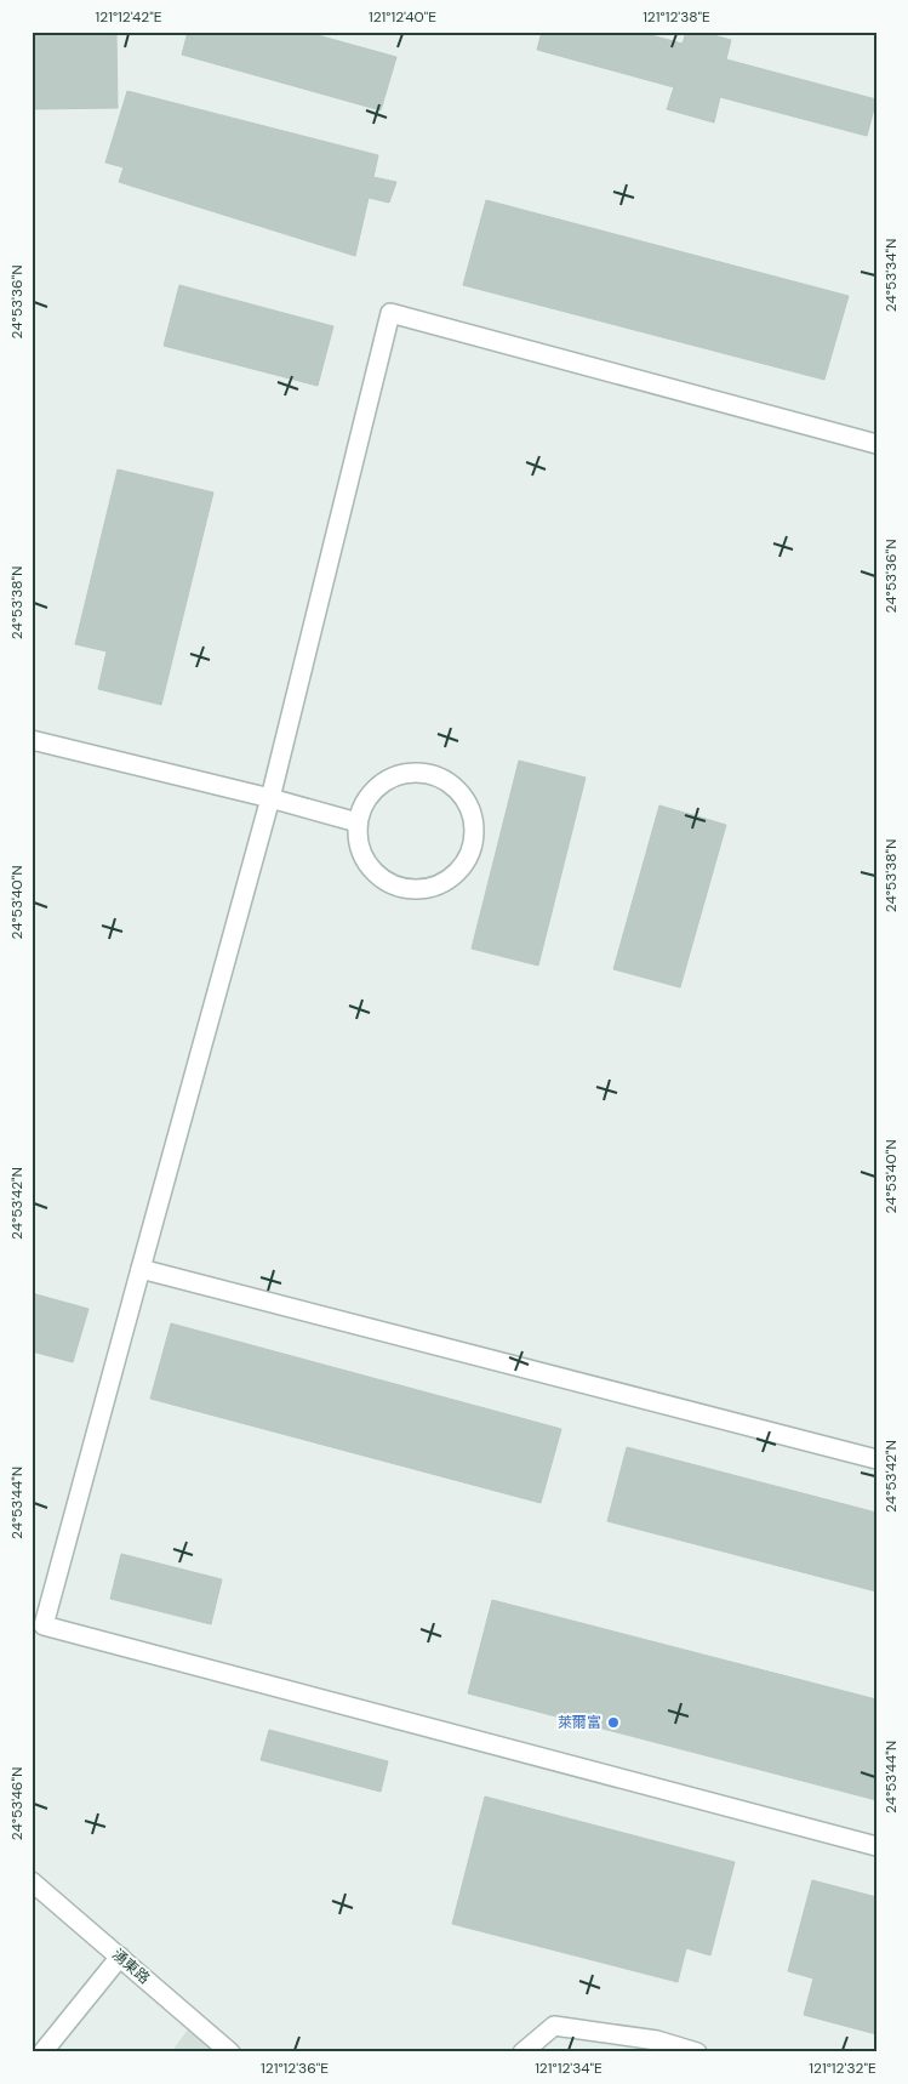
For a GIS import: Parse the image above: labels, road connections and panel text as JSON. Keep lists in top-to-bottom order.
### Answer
{
  "streets": {
    "street": ["湧東路"]
  },
  "places": ["萊爾富"],
  "coordinates": [
    "121°12'42\"E",
    "121°12'40\"E",
    "121°12'38\"E",
    "24°53'34\"N",
    "24°53'36\"N",
    "24°53'38\"N",
    "24°53'40\"N",
    "24°53'42\"N",
    "24°53'44\"N",
    "24°53'46\"N",
    "121°12'36\"E",
    "121°12'34\"E",
    "121°12'32\"E"
  ]
}
